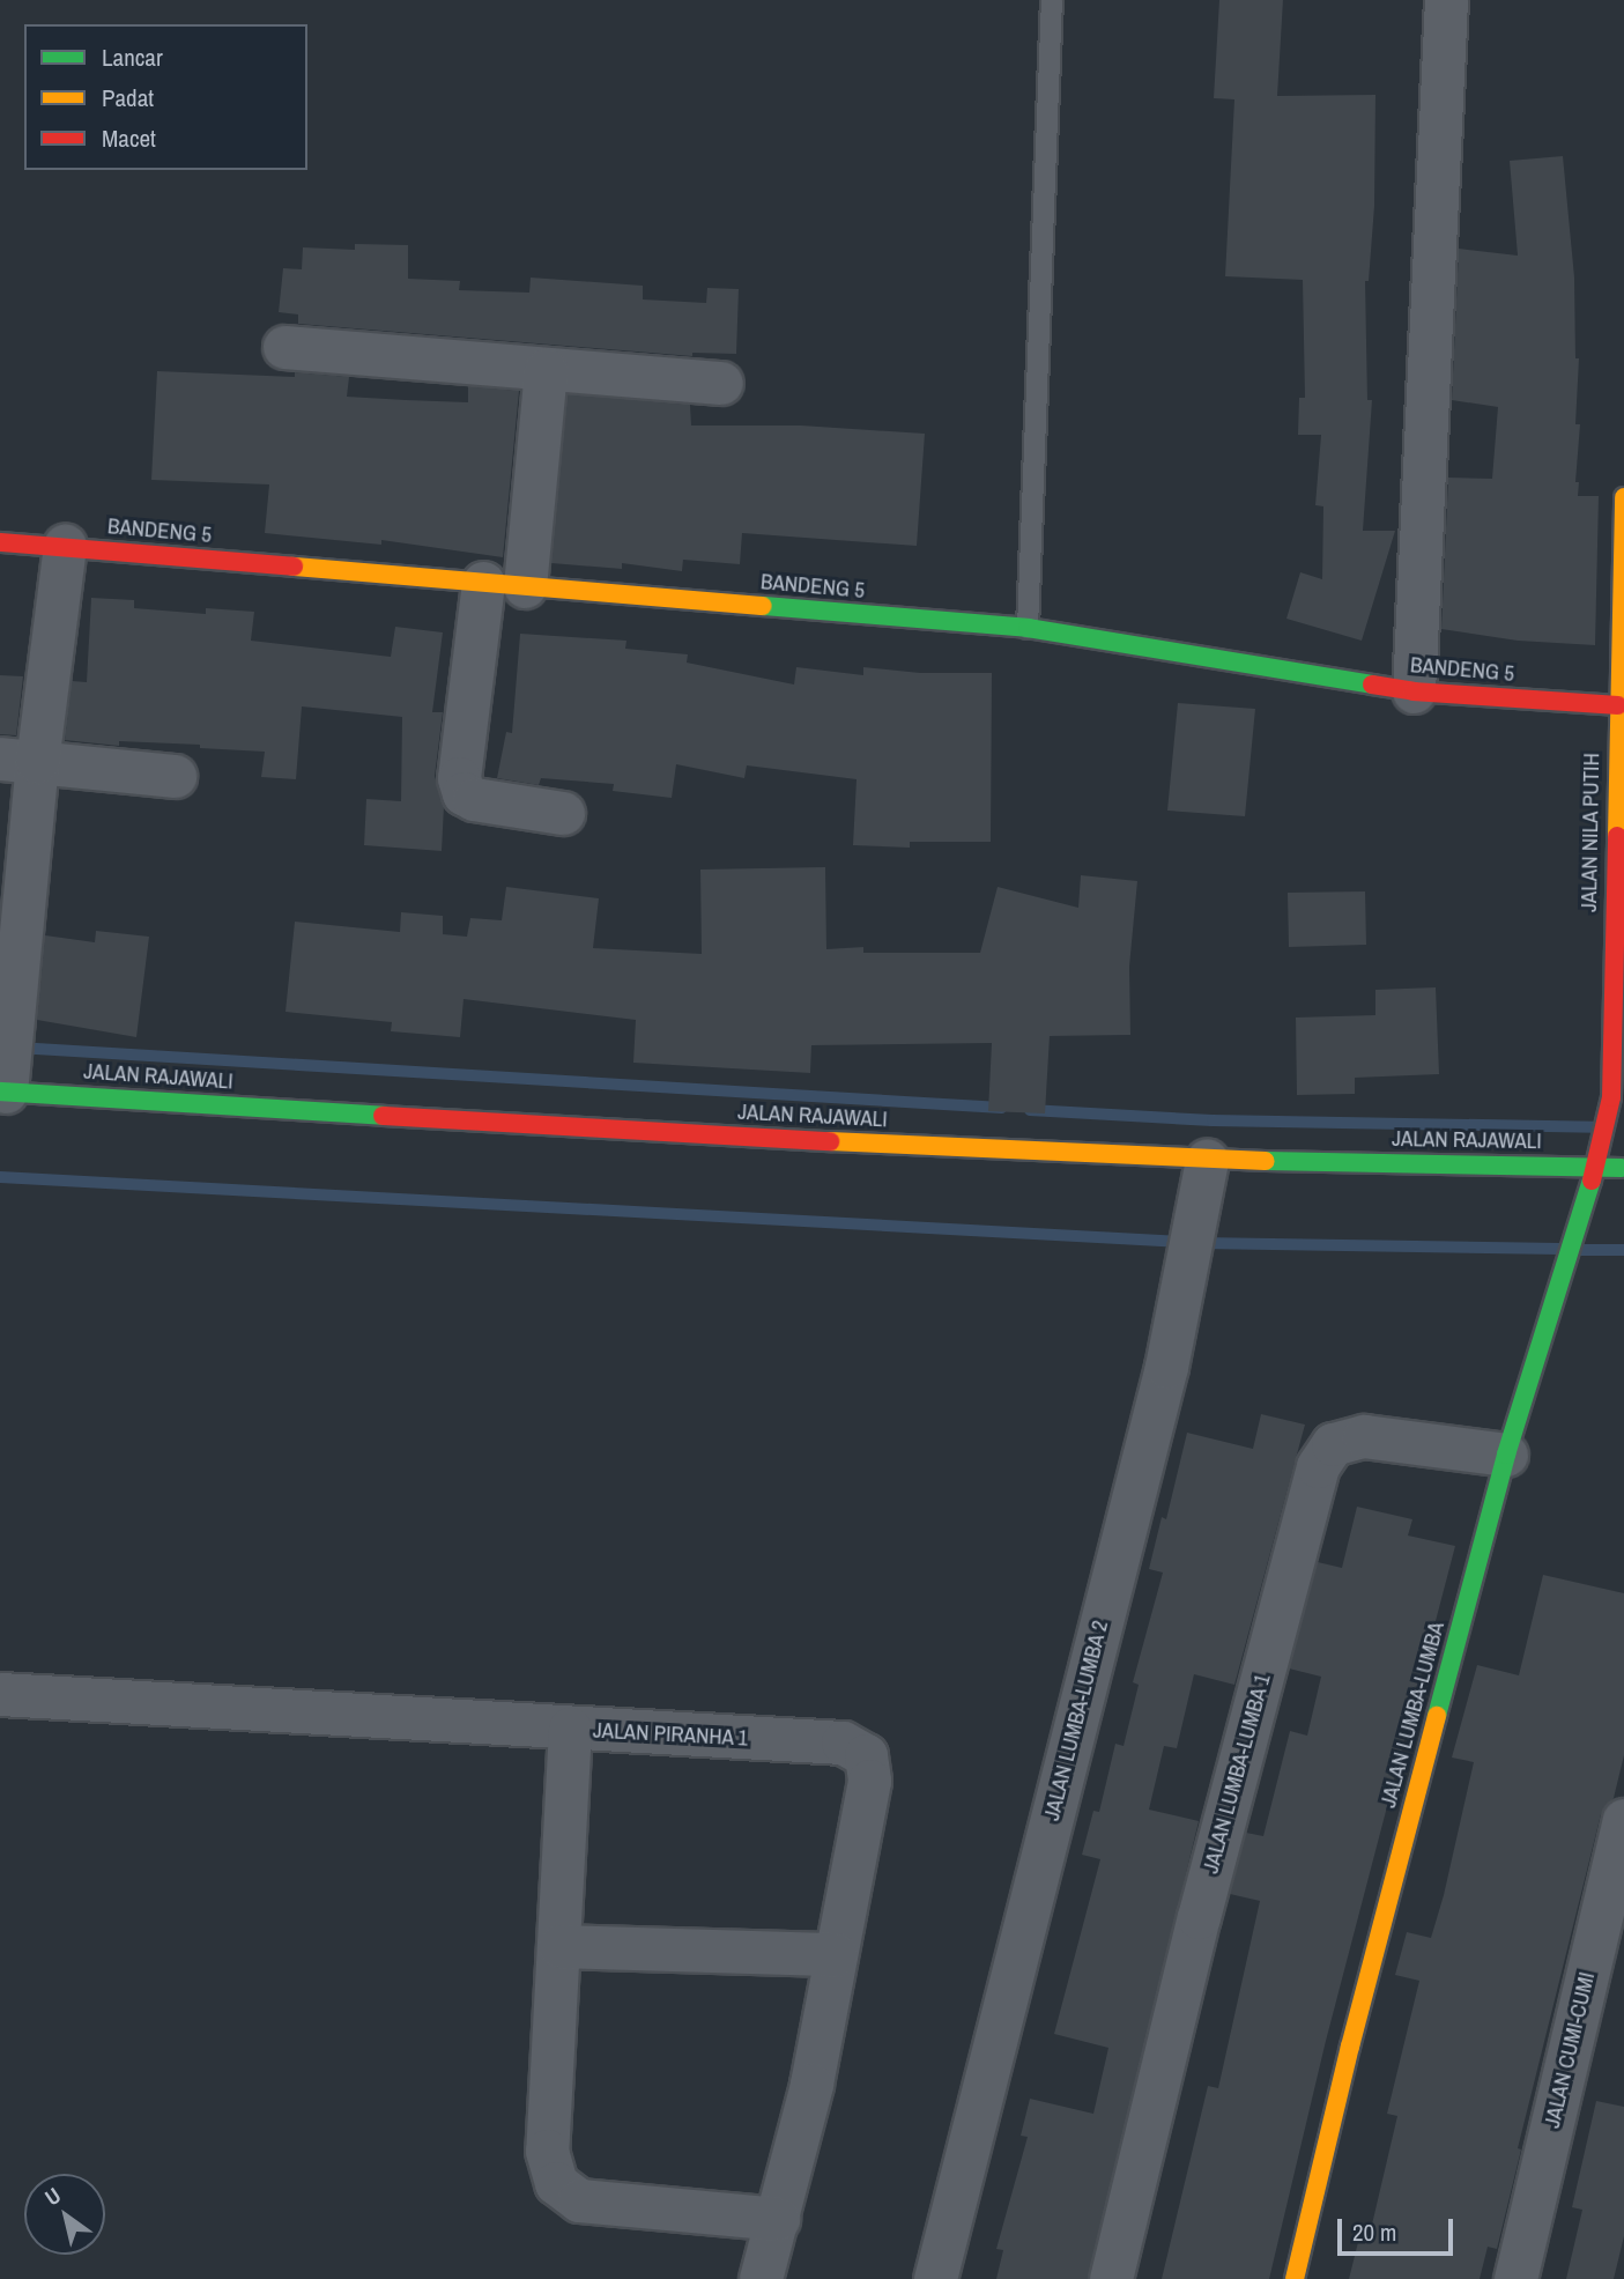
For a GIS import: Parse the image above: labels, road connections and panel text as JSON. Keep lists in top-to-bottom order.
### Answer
{
  "streets": {
    "street": [
      "BANDENG 5",
      "JALAN NILA PUTIH",
      "JALAN RAJAWALI",
      "JALAN LUMBA-LUMBA",
      "JALAN LUMBA-LUMBA 2",
      "JALAN PIRANHA 1",
      "JALAN LUMBA-LUMBA 1",
      "JALAN CUMI-CUMI"
    ]
  },
  "crossings": [
    ["BANDENG 5", "JALAN NILA PUTIH"],
    ["JALAN NILA PUTIH", "JALAN RAJAWALI"],
    ["JALAN NILA PUTIH", "JALAN LUMBA-LUMBA"],
    ["JALAN RAJAWALI", "JALAN LUMBA-LUMBA"],
    ["JALAN RAJAWALI", "JALAN LUMBA-LUMBA 2"],
    ["JALAN LUMBA-LUMBA", "JALAN LUMBA-LUMBA 1"]
  ],
  "legend": ["Lancar", "Padat", "Macet"],
  "scale_bar": "20 m",
  "north": "top left"
}
